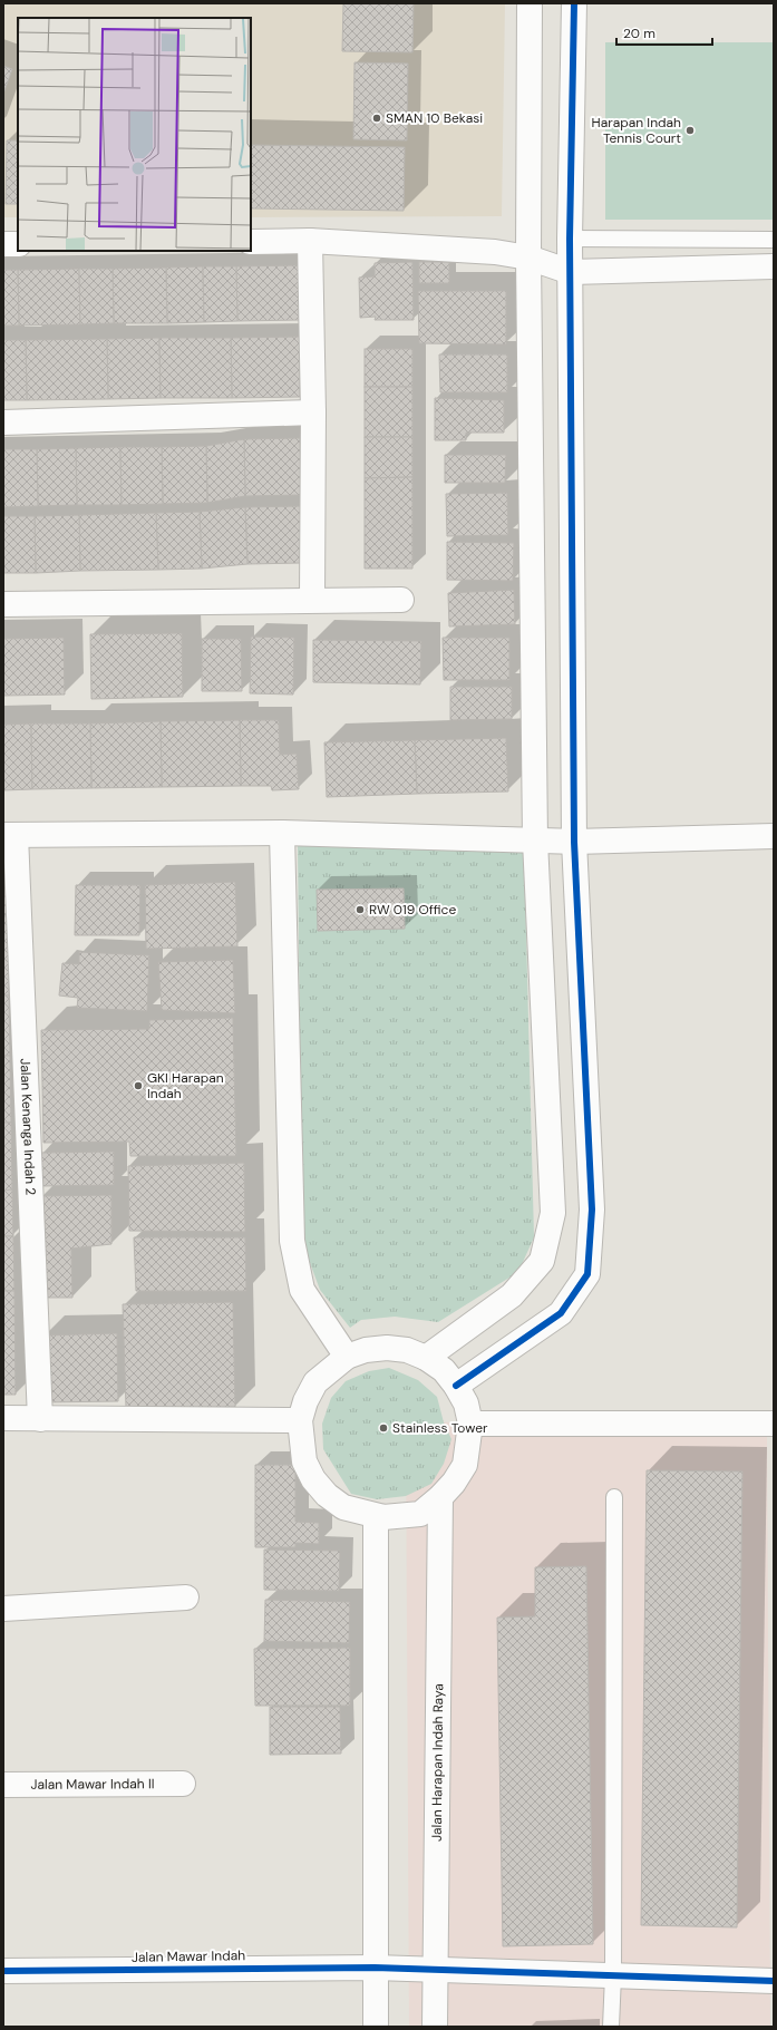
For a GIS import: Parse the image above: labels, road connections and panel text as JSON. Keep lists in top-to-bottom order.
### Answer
{
  "streets": {
    "street": [
      "Jalan Kenanga Indah 2",
      "Jalan Harapan Indah Raya",
      "Jalan Mawar Indah II",
      "Jalan Mawar Indah"
    ]
  },
  "crossings": [
    ["Jalan Harapan Indah Raya", "Jalan Mawar Indah"]
  ],
  "places": [
    "SMAN 10 Bekasi",
    "Harapan Indah Tennis Court",
    "RW 019 Office",
    "GKI Harapan Indah",
    "Stainless Tower"
  ],
  "scale_bar": "20 m"
}
